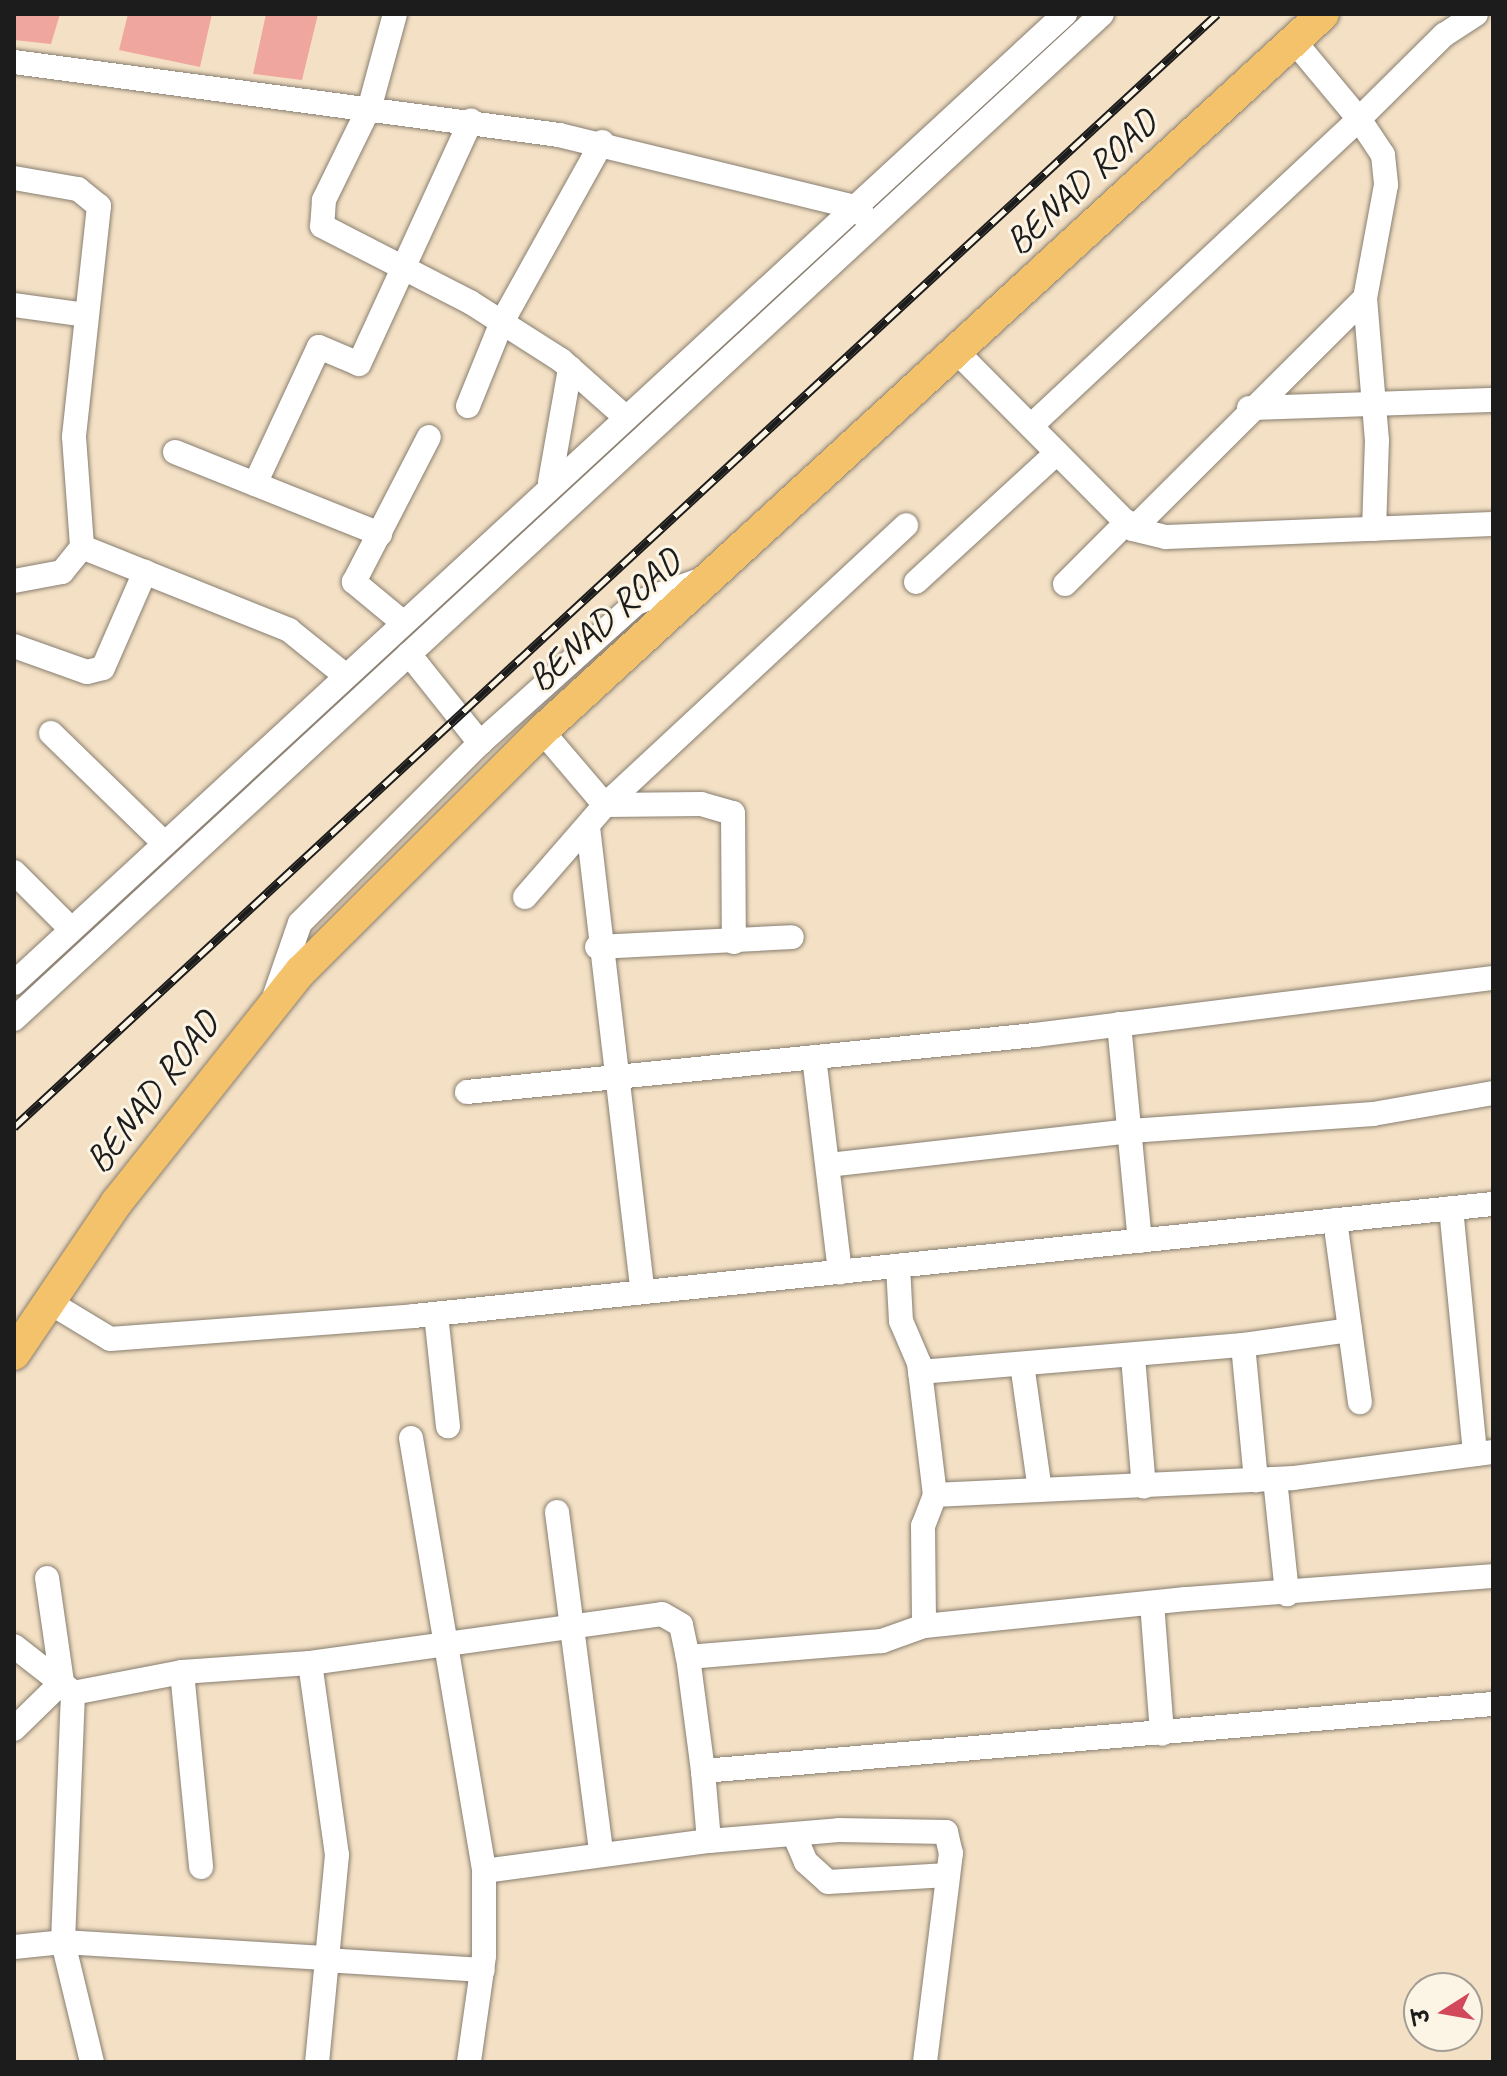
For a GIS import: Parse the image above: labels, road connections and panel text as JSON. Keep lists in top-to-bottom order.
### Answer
{
  "streets": {
    "main road": ["BENAD ROAD"]
  },
  "north": "left"
}
